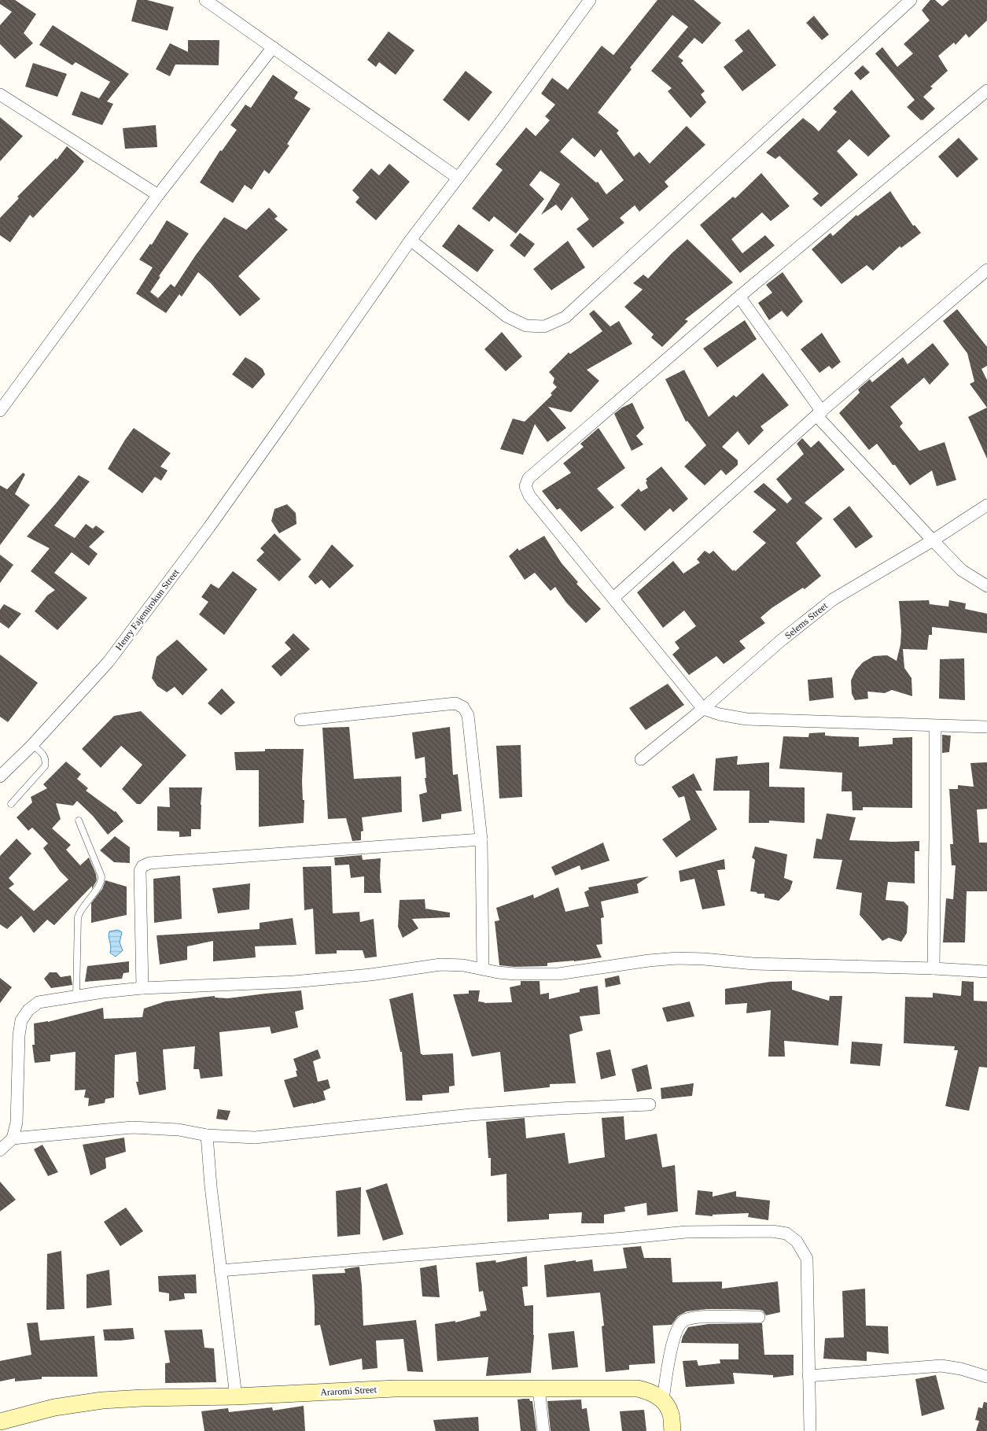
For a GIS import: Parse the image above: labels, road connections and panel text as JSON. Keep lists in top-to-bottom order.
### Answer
{
  "streets": {
    "street": ["Henry Fajemirokun Street", "Selems Street", "Araromi Street"]
  }
}
